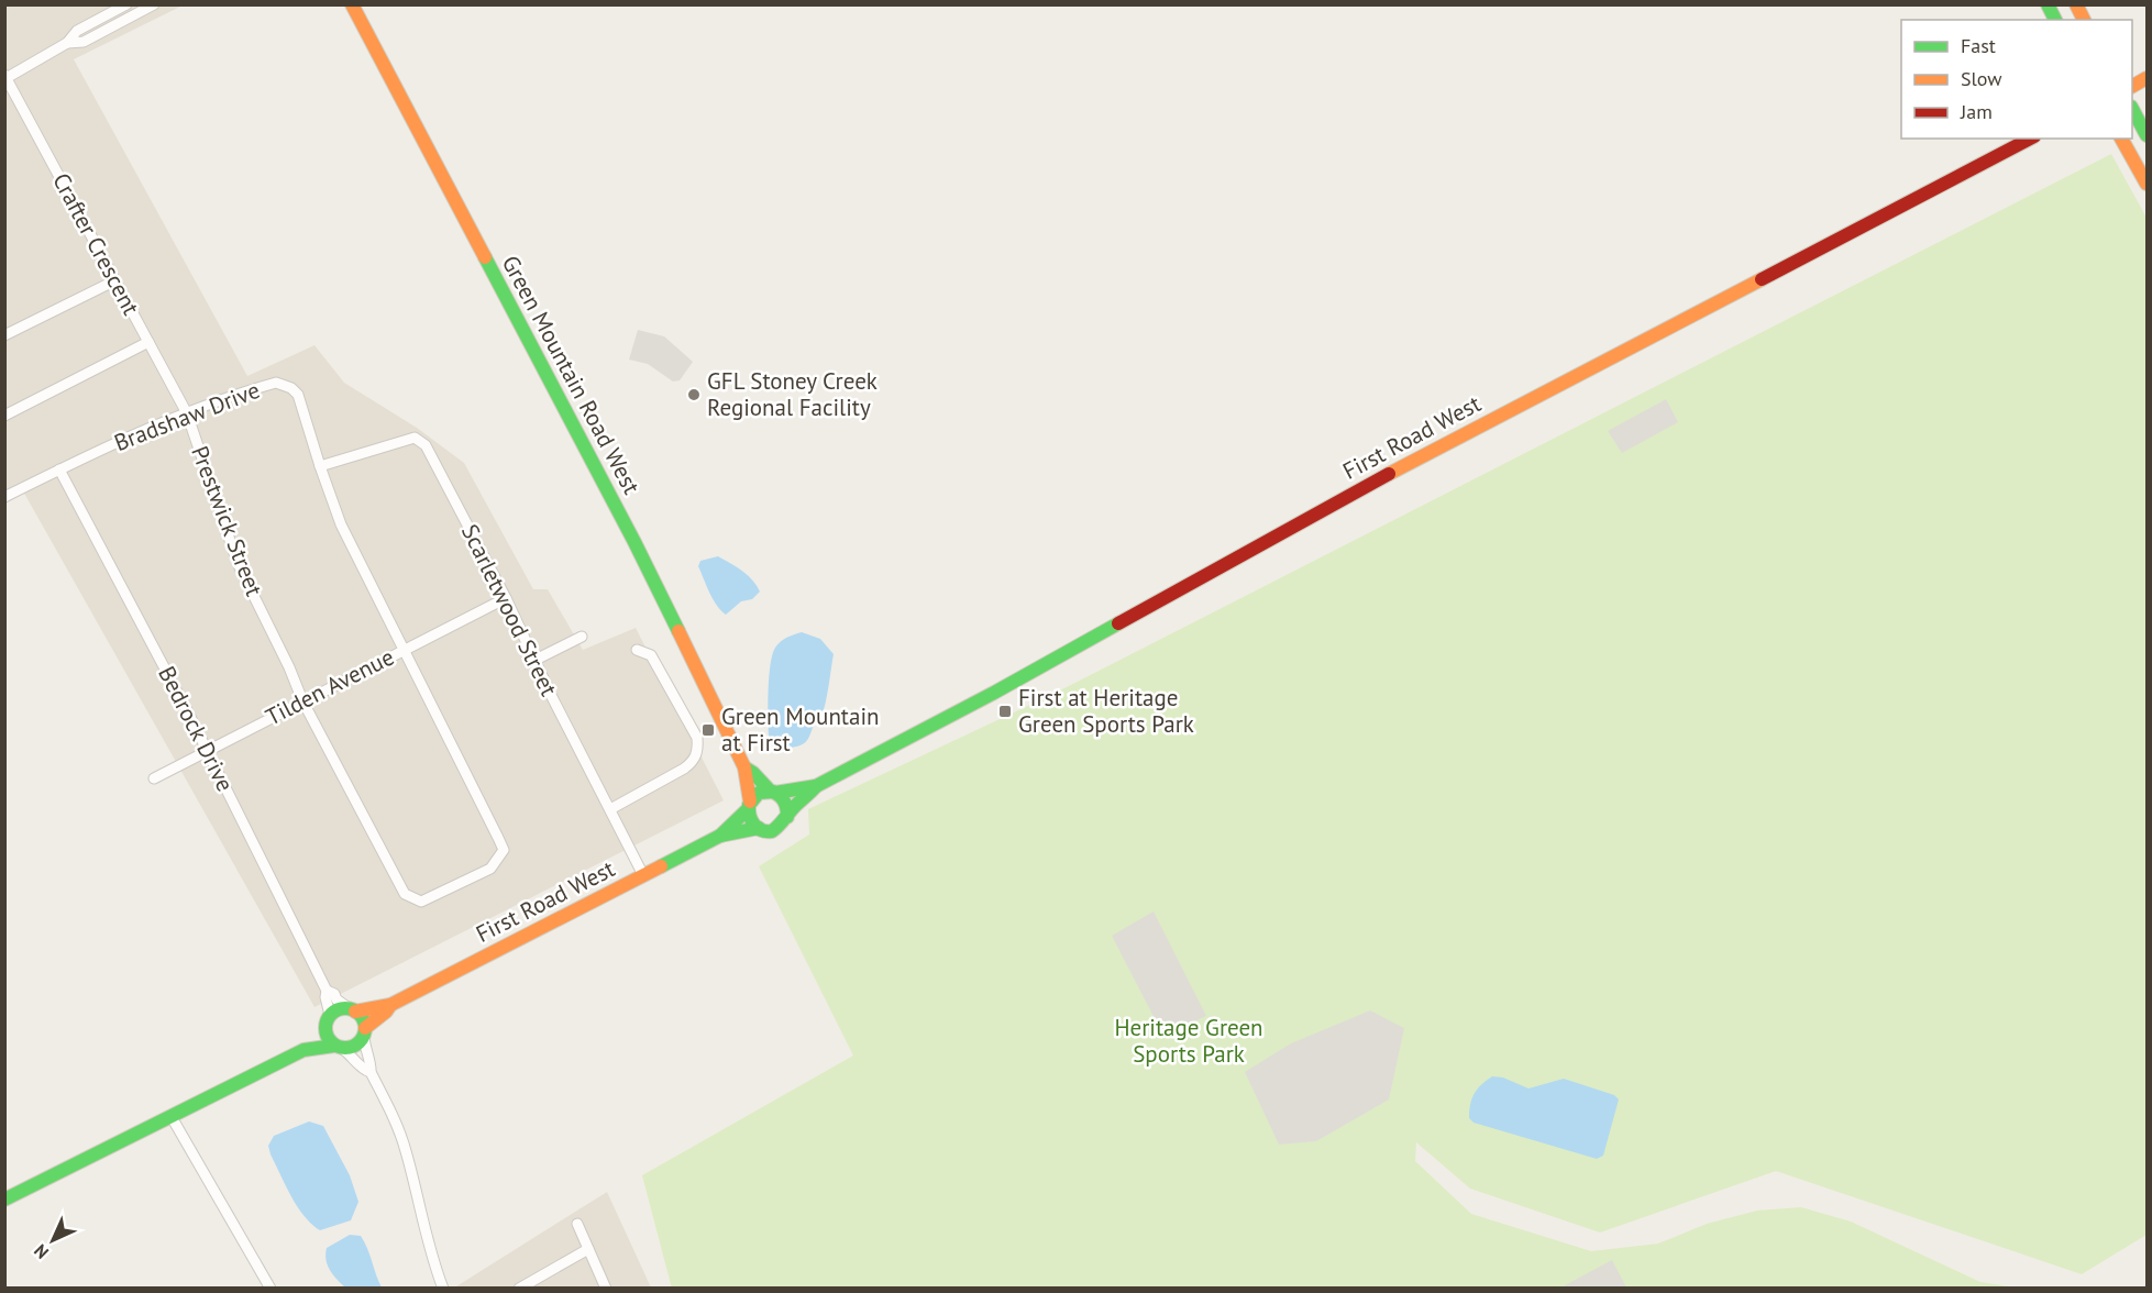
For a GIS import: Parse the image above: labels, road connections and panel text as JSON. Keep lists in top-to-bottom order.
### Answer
{
  "streets": {
    "street": [
      "Crafter Crescent",
      "Green Mountain Road West",
      "Bradshaw Drive",
      "First Road West",
      "Prestwick Street",
      "Scarletwood Street",
      "Tilden Avenue",
      "Bedrock Drive"
    ]
  },
  "crossings": [
    ["Crafter Crescent", "Bradshaw Drive"],
    ["Crafter Crescent", "Prestwick Street"],
    ["Green Mountain Road West", "First Road West"],
    ["Bradshaw Drive", "Prestwick Street"],
    ["Bradshaw Drive", "Scarletwood Street"],
    ["Bradshaw Drive", "Tilden Avenue"],
    ["Bradshaw Drive", "Bedrock Drive"],
    ["First Road West", "Scarletwood Street"],
    ["First Road West", "Bedrock Drive"],
    ["Prestwick Street", "Tilden Avenue"],
    ["Scarletwood Street", "Tilden Avenue"],
    ["Tilden Avenue", "Bedrock Drive"]
  ],
  "parks": ["Heritage Green Sports Park"],
  "places": {
    "other": ["GFL Stoney Creek Regional Facility"],
    "transit": ["First at Heritage Green Sports Park", "Green Mountain at First"]
  },
  "legend": ["Fast", "Slow", "Jam"],
  "north": "bottom left"
}
